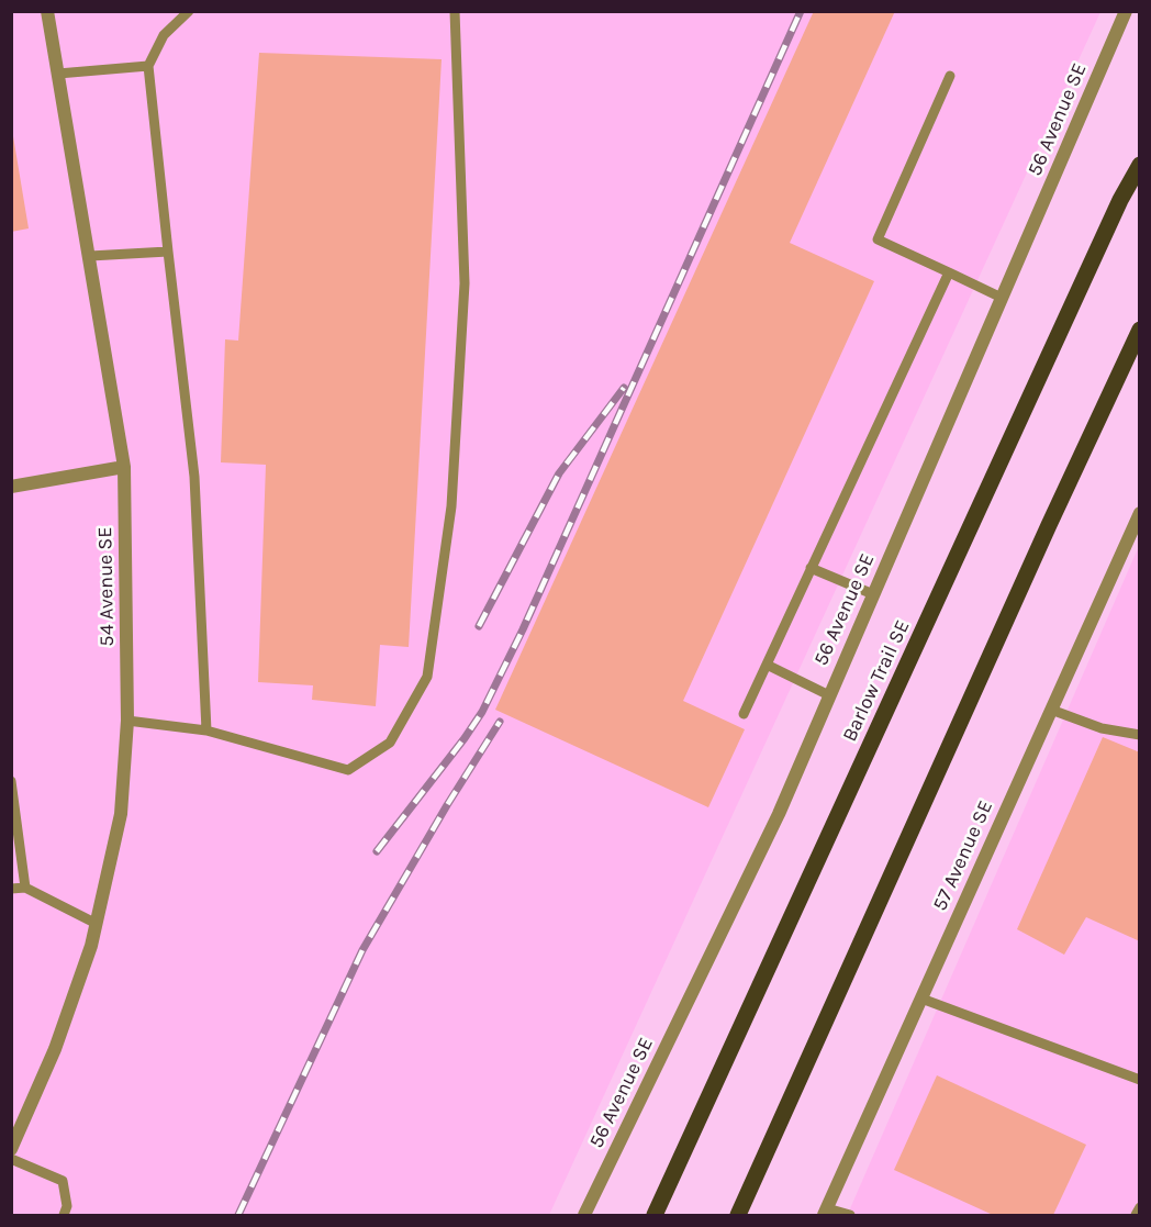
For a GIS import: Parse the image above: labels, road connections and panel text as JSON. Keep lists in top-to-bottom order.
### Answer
{
  "streets": {
    "main road": ["Barlow Trail SE"],
    "street": ["56 Avenue SE", "54 Avenue SE", "57 Avenue SE"]
  }
}
